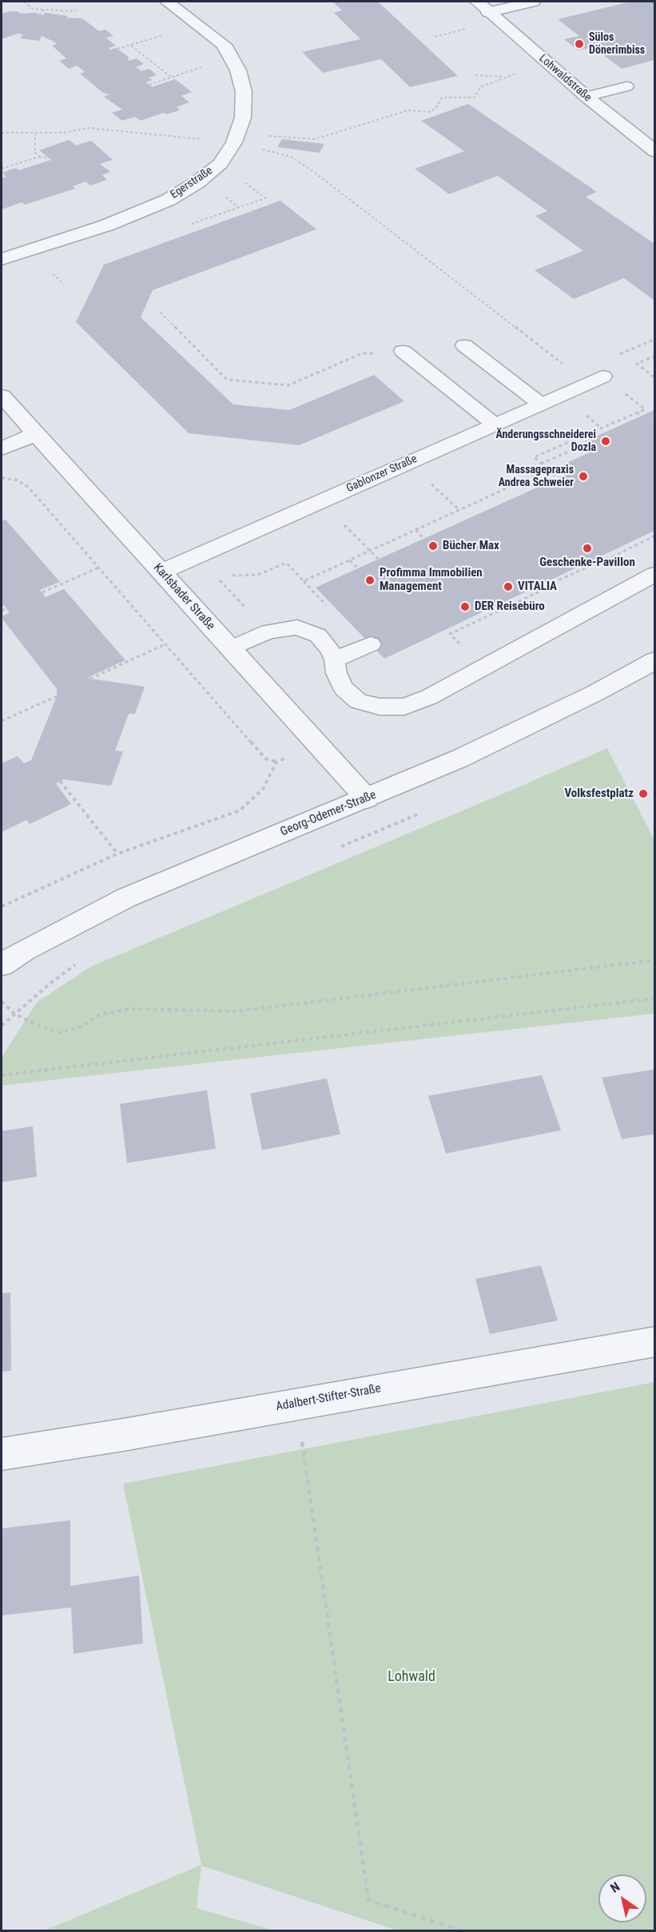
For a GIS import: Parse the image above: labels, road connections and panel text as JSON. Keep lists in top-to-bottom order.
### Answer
{
  "streets": {
    "street": [
      "Lohwaldstraße",
      "Egerstraße",
      "Gablonzer Straße",
      "Karlsbader Straße",
      "Georg-Odemer-Straße",
      "Adalbert-Stifter-Straße"
    ]
  },
  "crossings": [
    ["Gablonzer Straße", "Karlsbader Straße"],
    ["Karlsbader Straße", "Georg-Odemer-Straße"]
  ],
  "parks": ["Lohwald"],
  "places": [
    "Sülos Dönerimbiss",
    "Änderungsschneiderei Dozla",
    "Massagepraxis Andrea Schweier",
    "Bücher Max",
    "Geschenke-Pavillon",
    "Profimma Immobilien Management",
    "VITALIA",
    "DER Reisebüro",
    "Volksfestplatz"
  ],
  "north": "top left"
}
